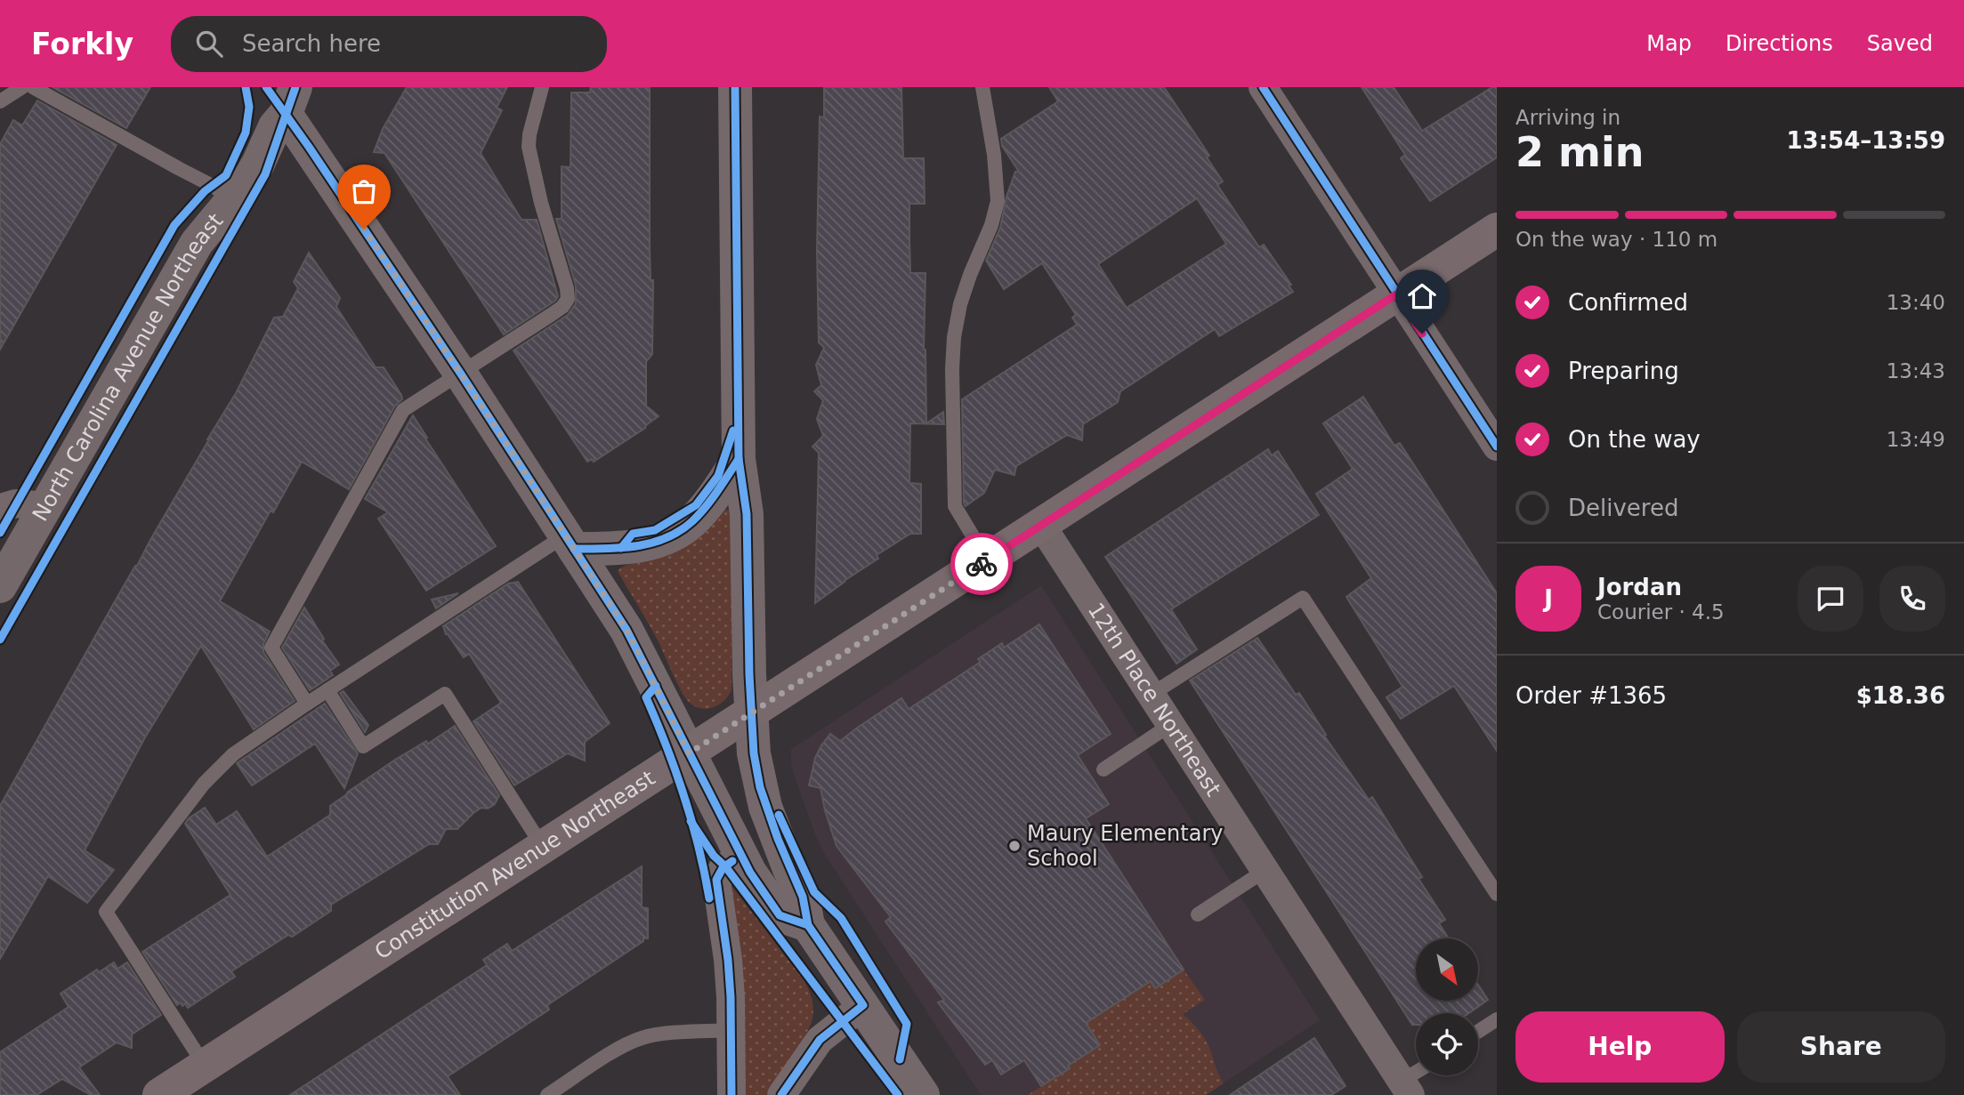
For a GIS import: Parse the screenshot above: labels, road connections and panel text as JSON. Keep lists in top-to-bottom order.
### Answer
{
  "streets": {
    "main road": ["Constitution Avenue Northeast"],
    "street": ["North Carolina Avenue Northeast", "12th Place Northeast"]
  },
  "crossings": [
    ["12th Place Northeast", "Constitution Avenue Northeast"]
  ],
  "places": ["Maury Elementary School"],
  "north": "bottom right",
  "page": {
    "header": "Forkly",
    "search": "Search here",
    "nav": ["Map", "Directions", "Saved"],
    "heading": ["2 min", "Arriving in", "13:54–13:59"],
    "panel": [
      "Jordan",
      "Courier · 4.5",
      "Order #1365",
      "$18.36"
    ],
    "bar": "On the way · 110 m",
    "list": [
      ["Confirmed", "13:40"],
      ["Preparing", "13:43"],
      ["On the way", "13:49"],
      "Delivered"
    ],
    "round": "J",
    "buttons": ["Help", "Share"]
  }
}
